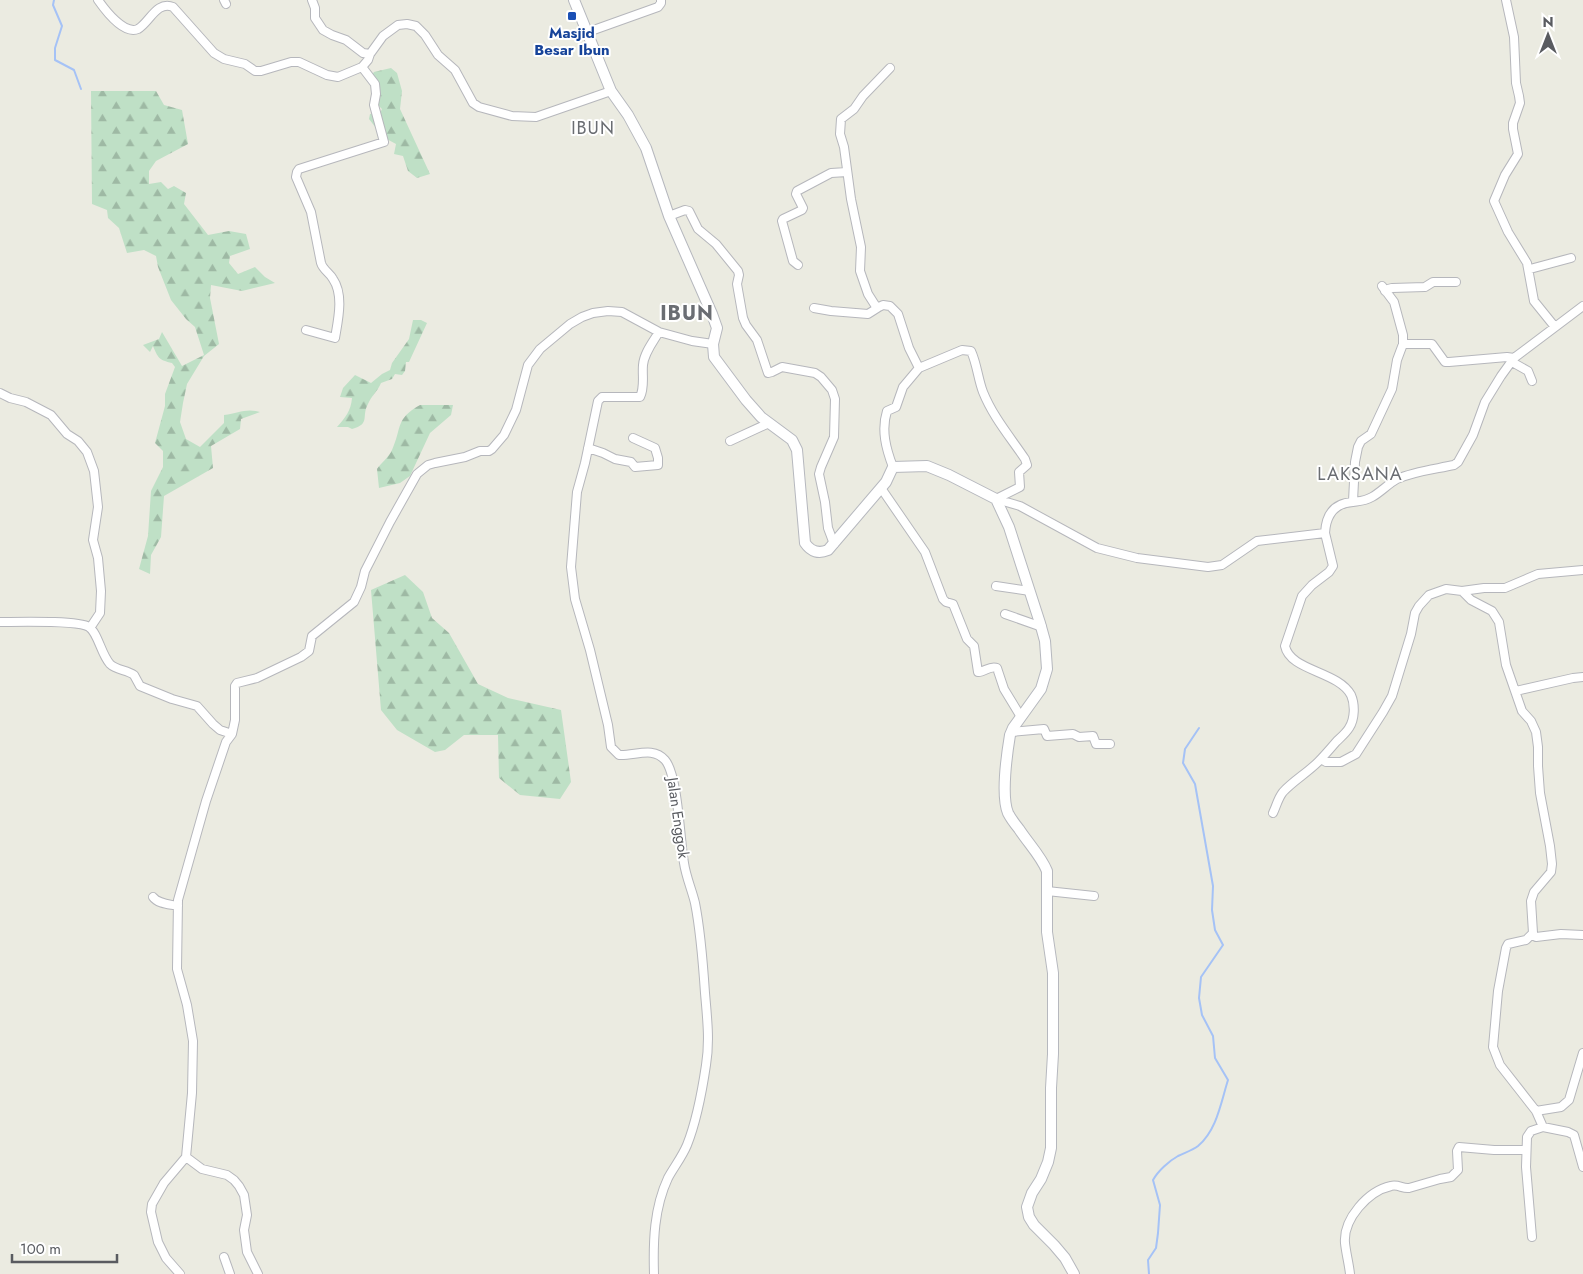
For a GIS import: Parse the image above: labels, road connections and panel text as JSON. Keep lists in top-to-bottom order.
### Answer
{
  "streets": {
    "street": ["Jalan Enggok"]
  },
  "districts": ["IBUN", "IBUN", "LAKSANA"],
  "places": {
    "transit": ["Masjid Besar Ibun"]
  },
  "scale_bar": "100 m",
  "north": "top"
}
